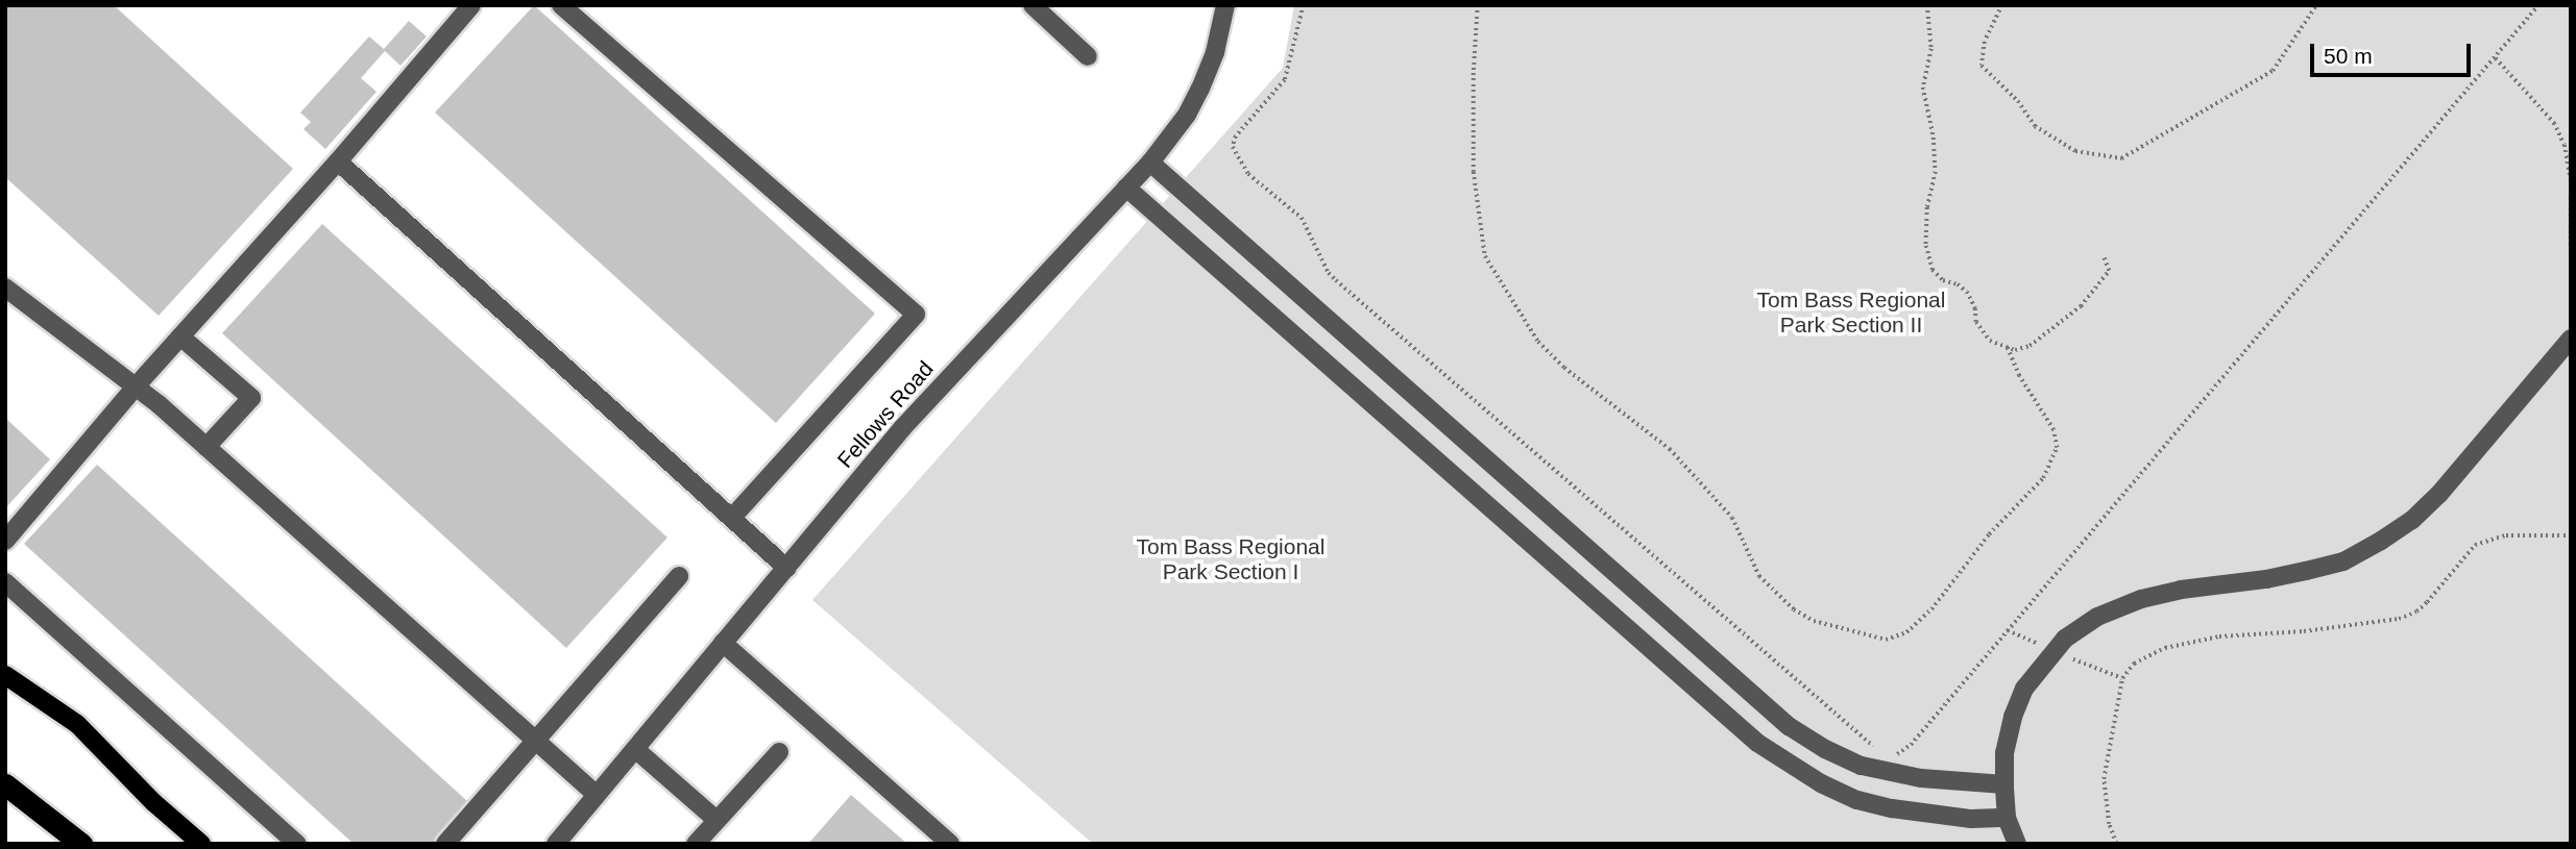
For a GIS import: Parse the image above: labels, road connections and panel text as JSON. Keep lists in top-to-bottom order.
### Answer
{
  "streets": {
    "street": ["Fellows Road"]
  },
  "parks": ["Tom Bass Regional Park Section II", "Tom Bass Regional Park Section I"],
  "scale_bar": "50 m"
}
